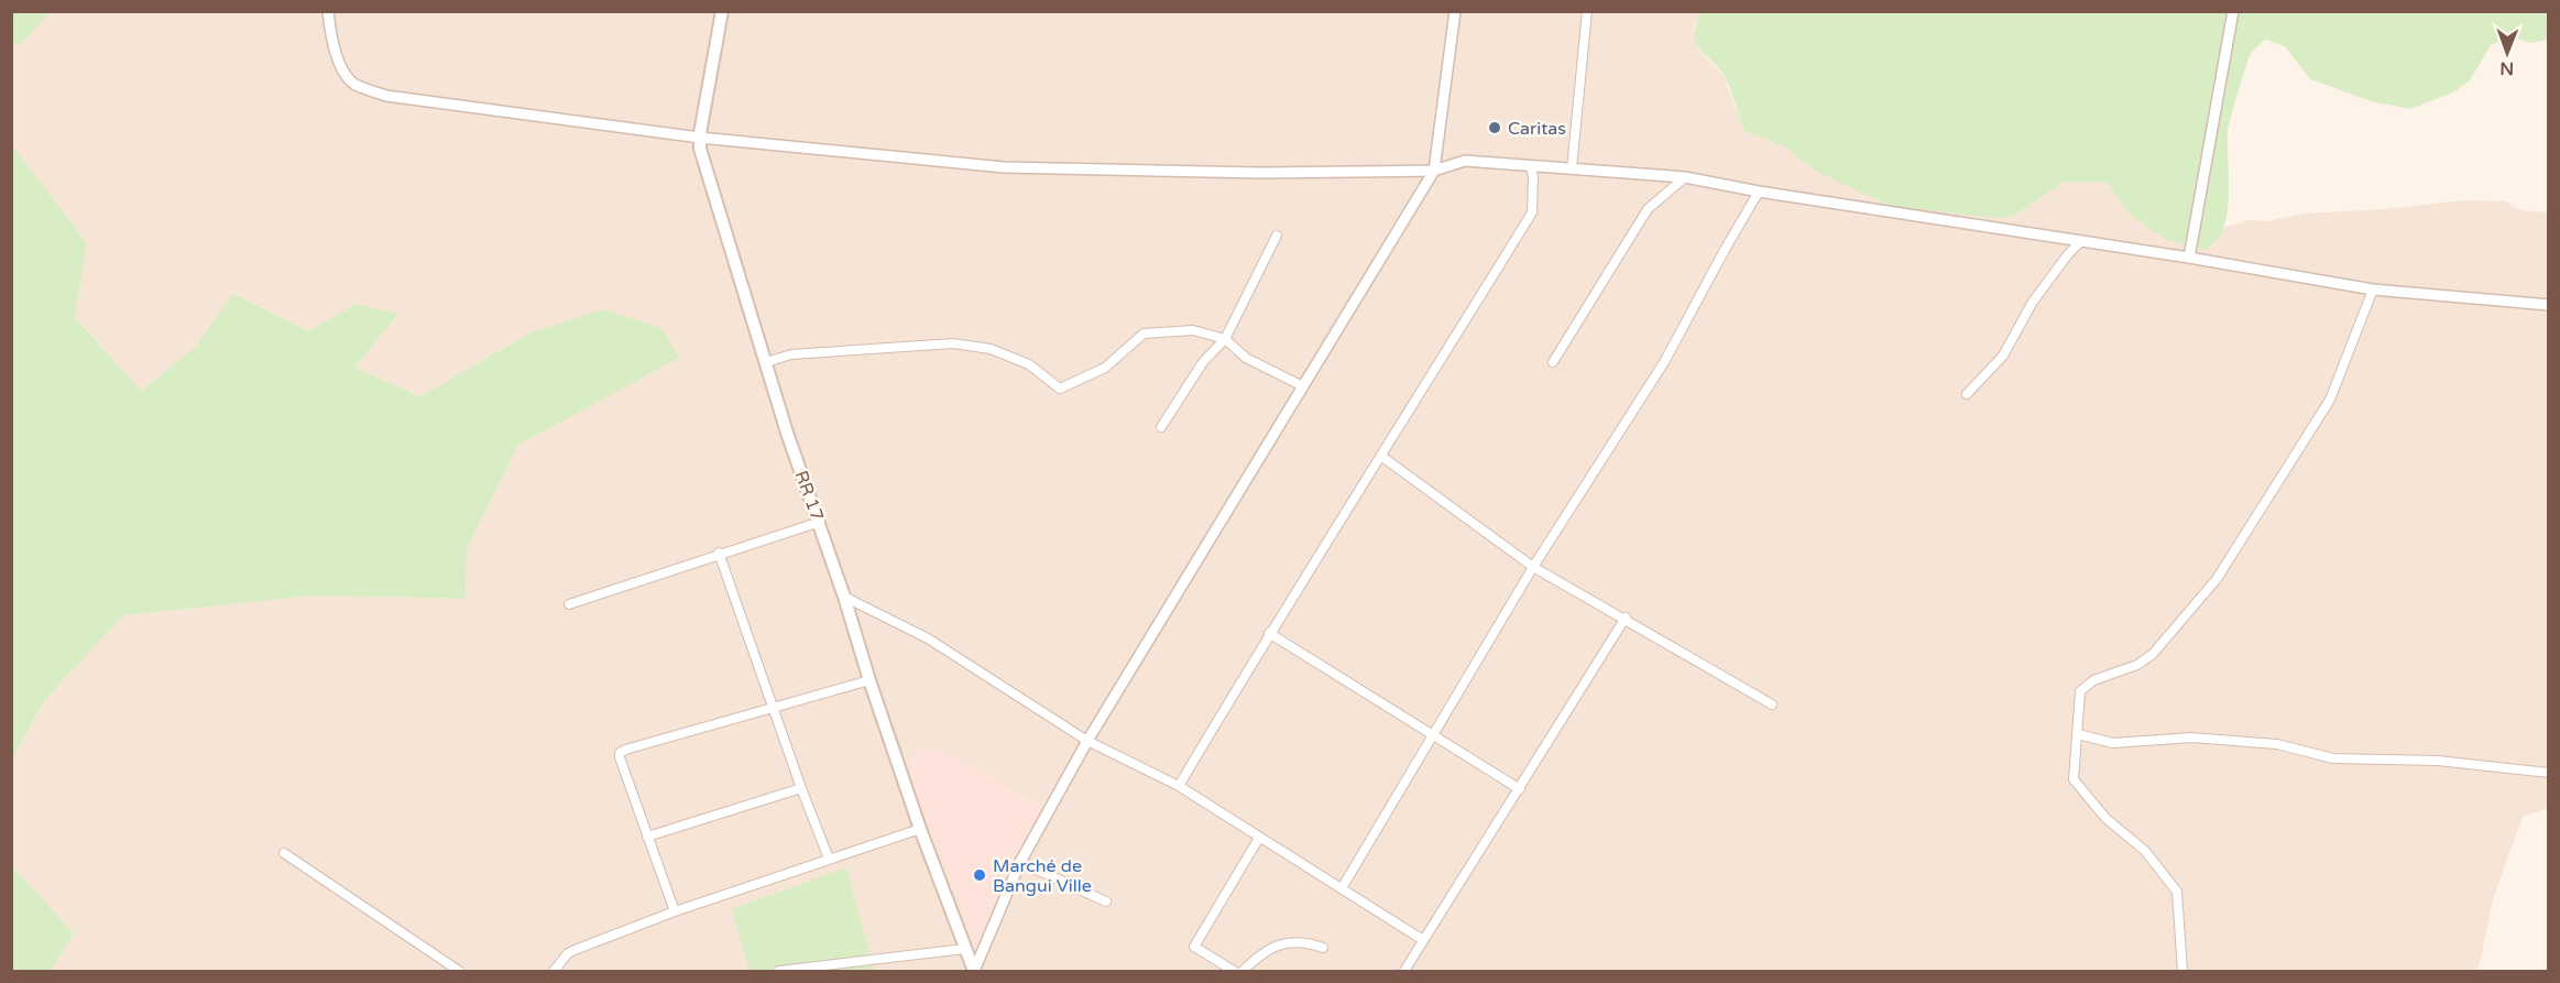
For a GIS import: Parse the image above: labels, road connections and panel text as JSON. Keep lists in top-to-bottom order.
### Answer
{
  "streets": {
    "main road": ["RR 17"]
  },
  "places": ["Caritas", "Marché de Bangui Ville"],
  "north": "bottom"
}
